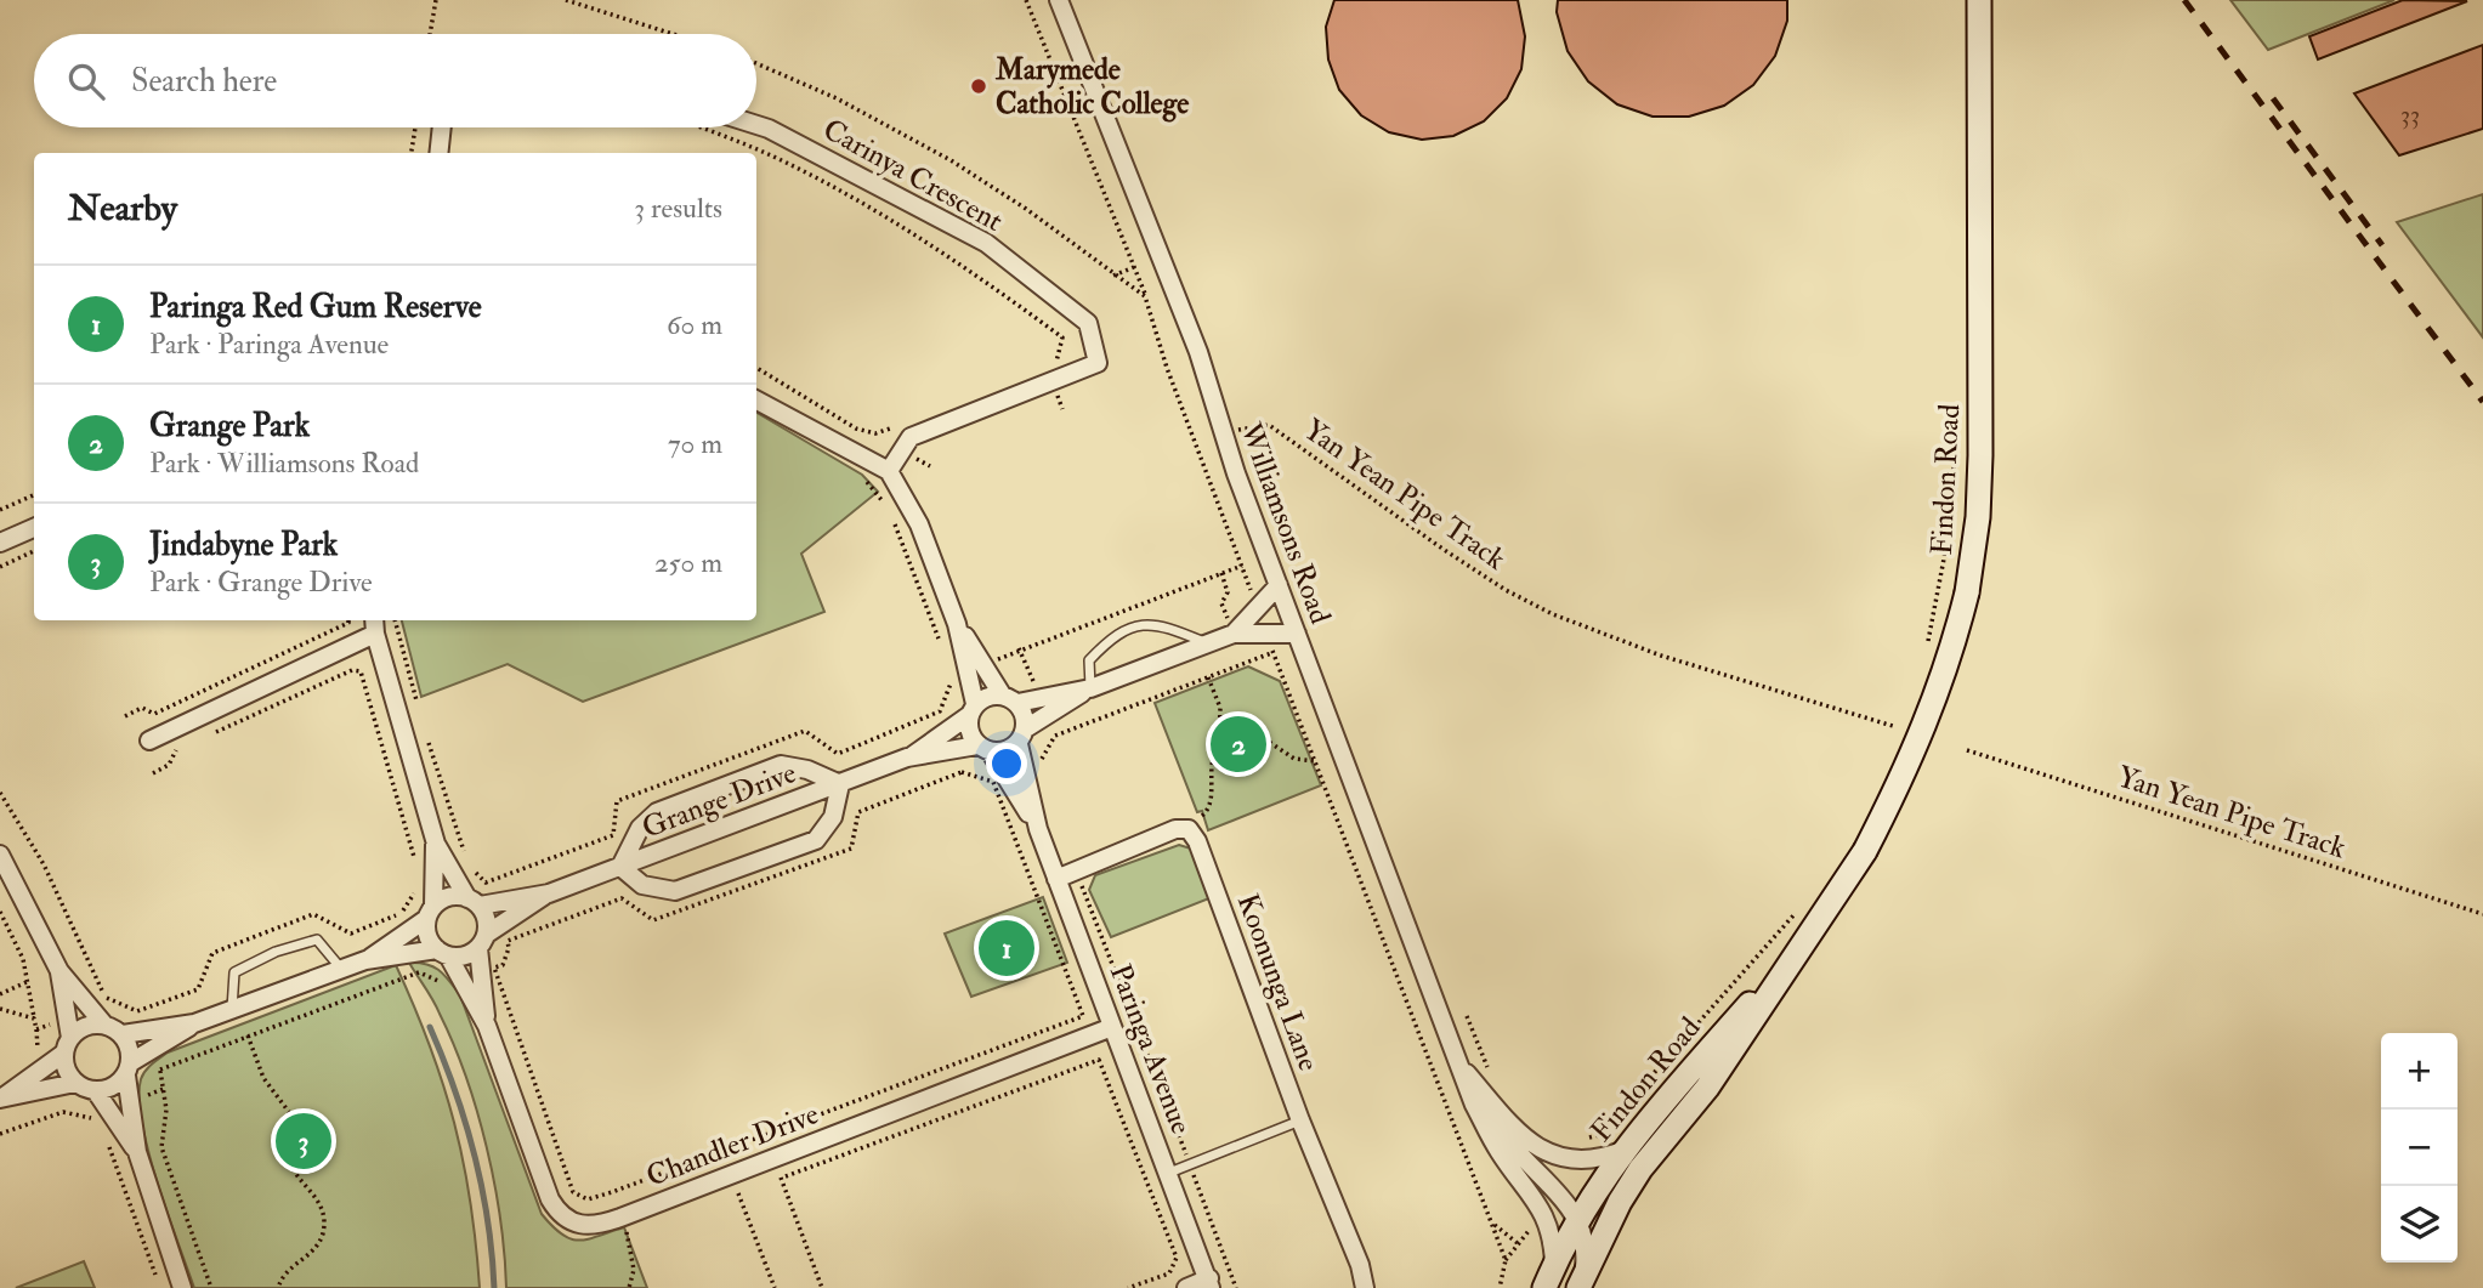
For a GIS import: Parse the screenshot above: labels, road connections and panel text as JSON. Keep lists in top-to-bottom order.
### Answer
{
  "streets": {
    "street": [
      "Carinya Crescent",
      "Findon Road",
      "Williamsons Road",
      "Grange Drive",
      "Koonunga Lane",
      "Paringa Avenue",
      "Chandler Drive"
    ],
    "path": ["Yan Yean Pipe Track"]
  },
  "crossings": [
    ["Findon Road", "Williamsons Road"],
    ["Yan Yean Pipe Track", "Williamsons Road"],
    ["Grange Drive", "Paringa Avenue"],
    ["Grange Drive", "Chandler Drive"],
    ["Paringa Avenue", "Chandler Drive"]
  ],
  "places": ["Marymede Catholic College"],
  "house_numbers": ["33"],
  "page": {
    "search": "Search here",
    "heading": ["Nearby", "3 results"],
    "list": [
      {
        "mark": "1",
        "name": "Paringa Red Gum Reserve",
        "note": "Park · Paringa Avenue",
        "value": "60 m"
      },
      {
        "mark": "2",
        "name": "Grange Park",
        "note": "Park · Williamsons Road",
        "value": "70 m"
      },
      {
        "mark": "3",
        "name": "Jindabyne Park",
        "note": "Park · Grange Drive",
        "value": "250 m"
      }
    ],
    "pins": ["2", "1", "3"],
    "map_buttons": ["+", "−"]
  }
}
